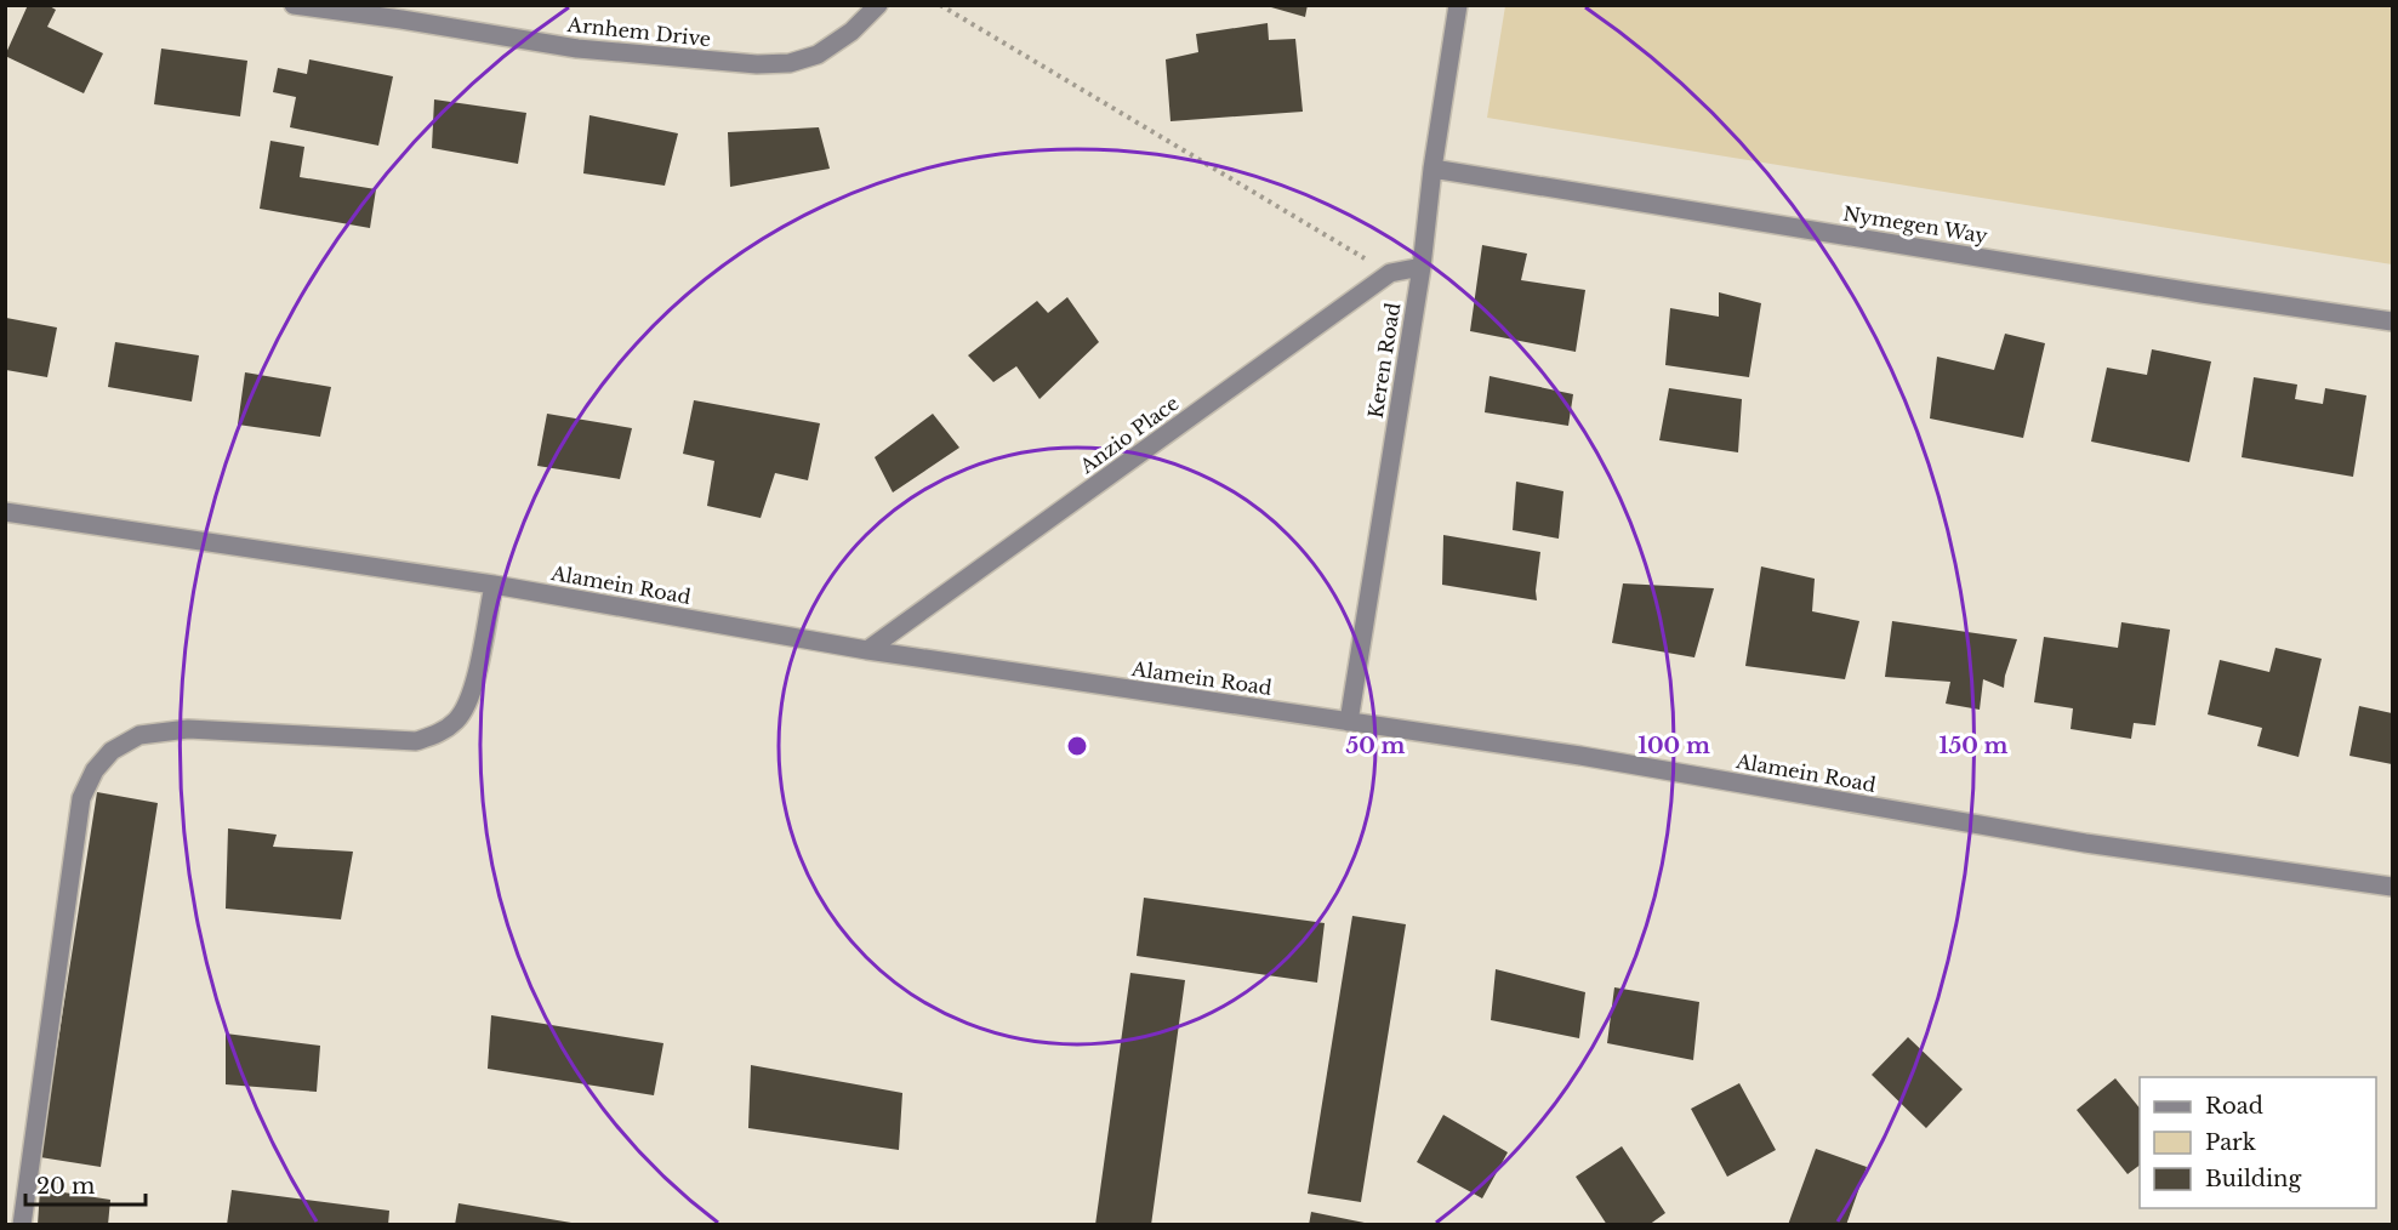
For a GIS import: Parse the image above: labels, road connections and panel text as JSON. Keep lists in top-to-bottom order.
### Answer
{
  "streets": {
    "street": [
      "Arnhem Drive",
      "Nymegen Way",
      "Keren Road",
      "Anzio Place",
      "Alamein Road"
    ]
  },
  "crossings": [
    ["Nymegen Way", "Keren Road"],
    ["Keren Road", "Anzio Place"],
    ["Keren Road", "Alamein Road"],
    ["Anzio Place", "Alamein Road"]
  ],
  "legend": ["Road", "Park", "Building"],
  "scale_bar": "20 m",
  "rings": ["50 m", "100 m", "150 m"]
}
